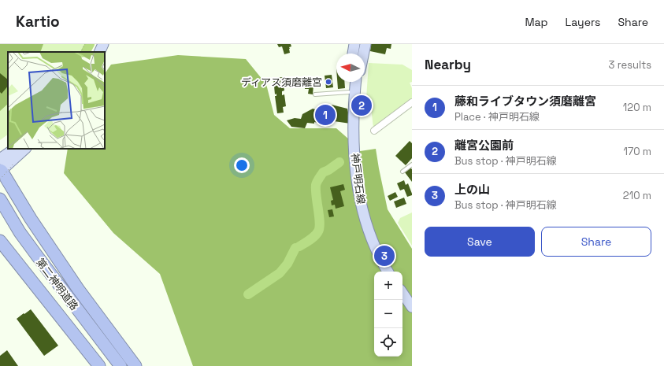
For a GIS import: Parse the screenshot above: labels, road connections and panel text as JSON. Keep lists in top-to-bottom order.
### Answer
{
  "streets": {
    "highway": ["第二神明道路"],
    "main road": ["神戸明石線"]
  },
  "places": ["ディアス須磨離宮"],
  "north": "left",
  "page": {
    "header": "Kartio",
    "nav": ["Map", "Layers", "Share"],
    "heading": ["Nearby", "3 results"],
    "list": [
      {
        "mark": "1",
        "name": "藤和ライブタウン須磨離宮",
        "note": "Place · 神戸明石線",
        "value": "120 m"
      },
      {
        "mark": "2",
        "name": "離宮公園前",
        "note": "Bus stop · 神戸明石線",
        "value": "170 m"
      },
      {
        "mark": "3",
        "name": "上の山",
        "note": "Bus stop · 神戸明石線",
        "value": "210 m"
      }
    ],
    "pins": ["2", "1", "3"],
    "buttons": ["Save", "Share"],
    "map_buttons": ["+", "−"]
  }
}
